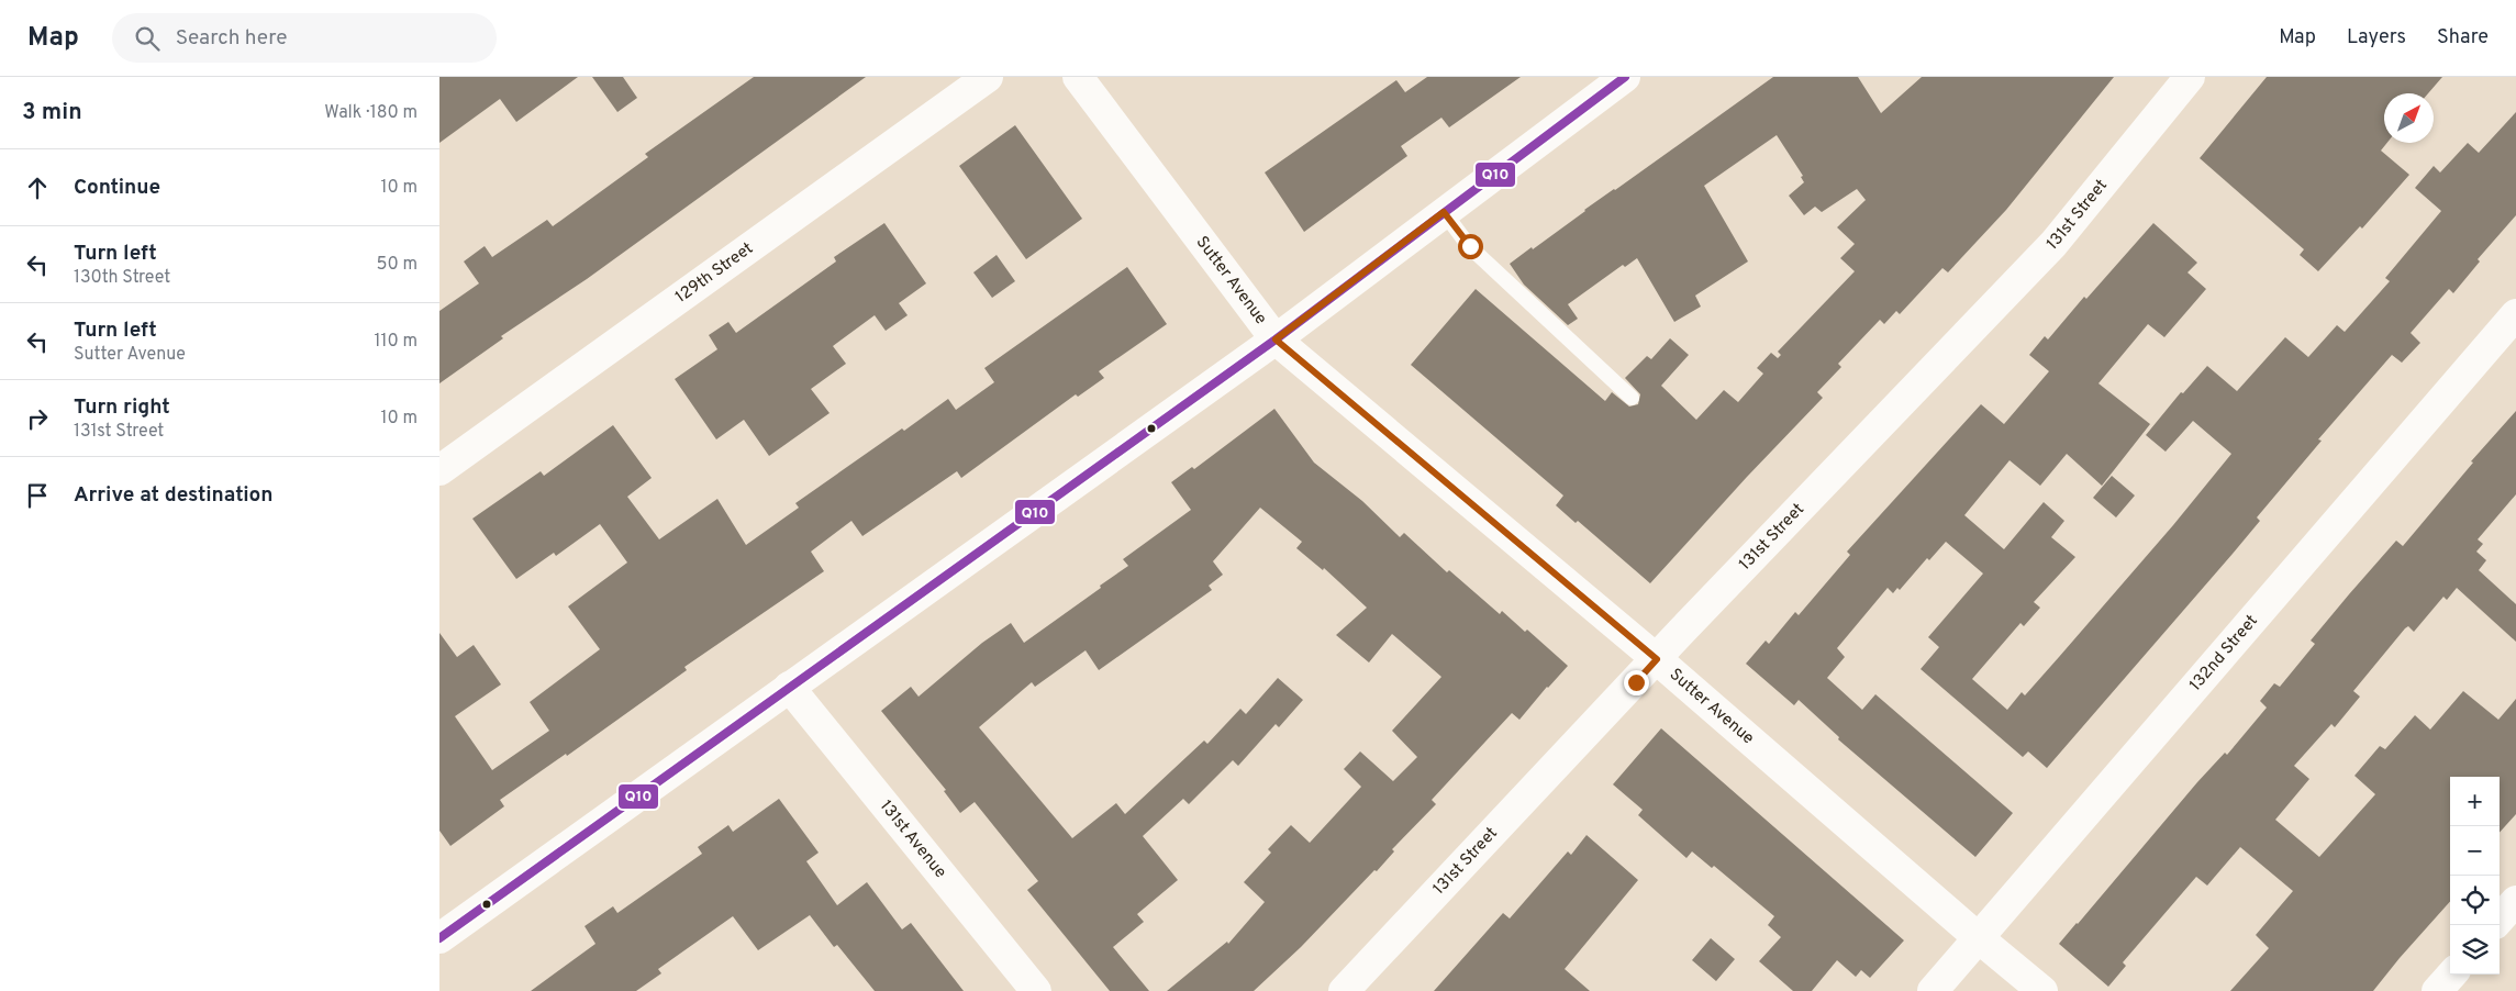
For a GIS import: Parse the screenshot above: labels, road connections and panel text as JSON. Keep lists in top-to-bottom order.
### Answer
{
  "streets": {
    "street": [
      "131st Street",
      "129th Street",
      "Sutter Avenue",
      "132nd Street",
      "131st Avenue"
    ]
  },
  "crossings": [
    ["131st Street", "Sutter Avenue"],
    ["Sutter Avenue", "132nd Street"]
  ],
  "lines": ["transit line Q10"],
  "north": "top right",
  "page": {
    "header": "Map",
    "search": "Search here",
    "nav": ["Map", "Layers", "Share"],
    "heading": ["3 min", "Walk · 180 m"],
    "list": [
      ["Continue", "10 m"],
      ["Turn left", "130th Street", "50 m"],
      ["Turn left", "Sutter Avenue", "110 m"],
      ["Turn right", "131st Street", "10 m"],
      "Arrive at destination"
    ],
    "map_buttons": ["+", "−"]
  }
}
